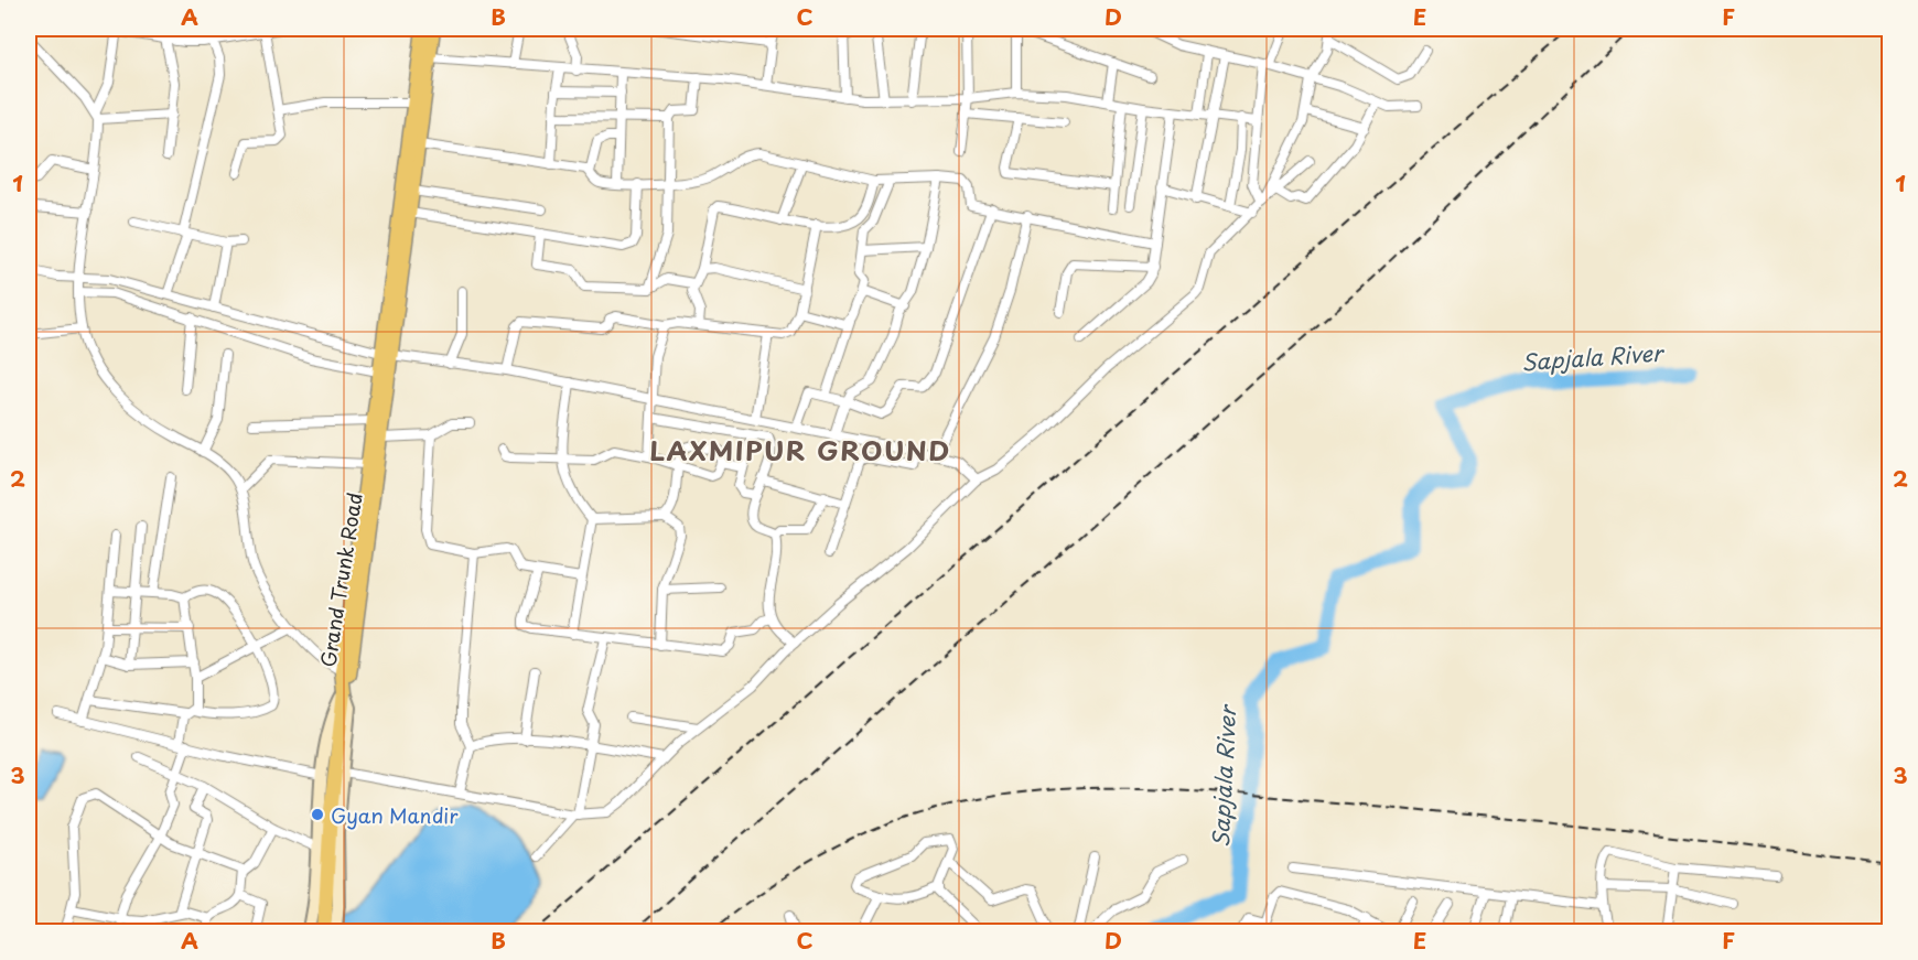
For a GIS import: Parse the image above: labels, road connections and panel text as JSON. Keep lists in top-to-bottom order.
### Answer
{
  "streets": {
    "main road": ["Grand Trunk Road"]
  },
  "districts": ["LAXMIPUR GROUND"],
  "water": ["Sapjala River"],
  "places": ["Gyan Mandir"],
  "grid": {
    "columns": [
      "A",
      "B",
      "C",
      "D",
      "E",
      "F"
    ],
    "rows": ["1", "2", "3"]
  }
}
